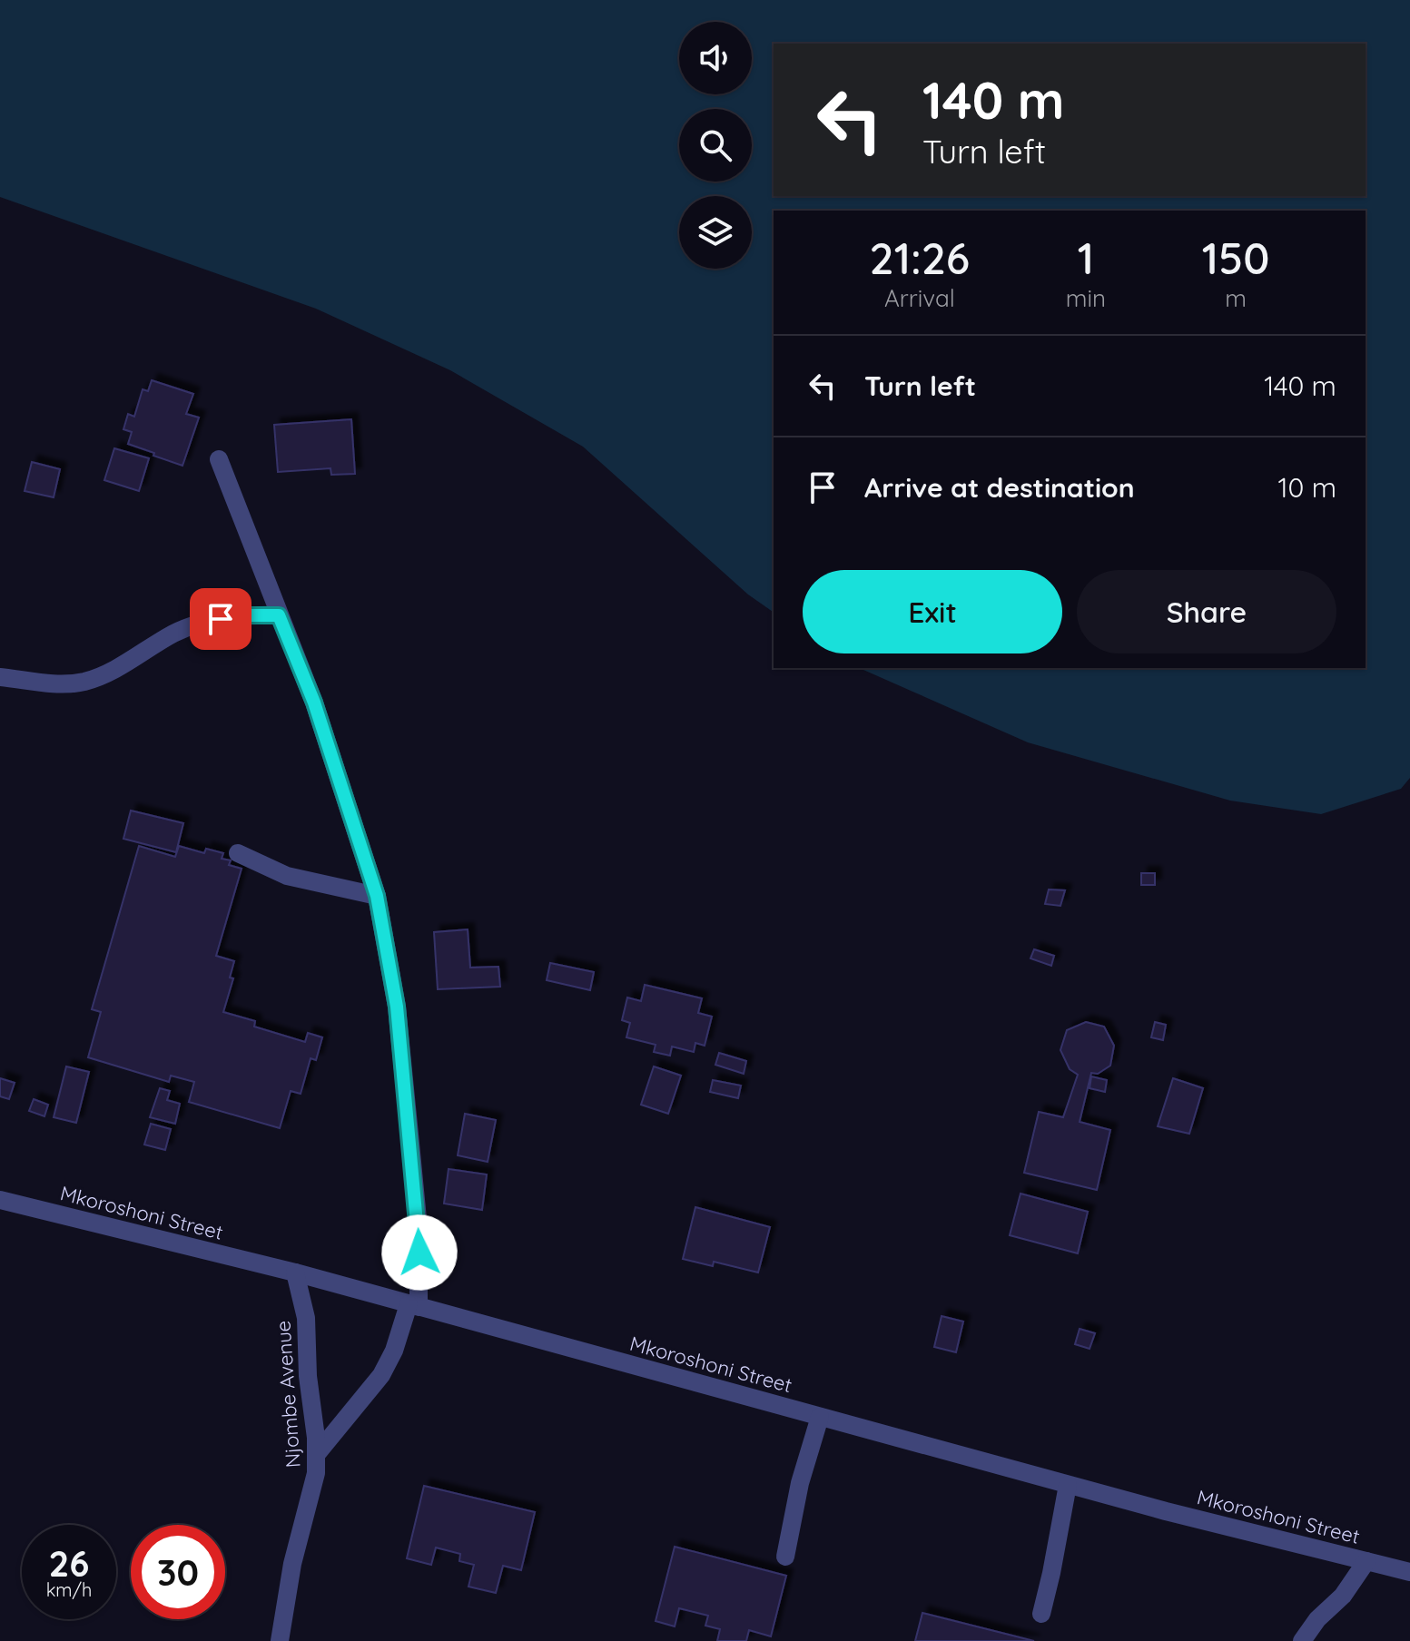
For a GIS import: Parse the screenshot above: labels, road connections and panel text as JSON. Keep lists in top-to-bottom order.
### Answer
{
  "streets": {
    "street": ["Mkoroshoni Street", "Njombe Avenue"]
  },
  "crossings": [
    ["Mkoroshoni Street", "Njombe Avenue"]
  ],
  "page": {
    "turn": ["140 m", "Turn left"],
    "eta": [
      "21:26",
      "Arrival",
      "1",
      "min",
      "150",
      "m"
    ],
    "list": [
      {
        "name": "Turn left",
        "value": "140 m"
      },
      {
        "name": "Arrive at destination",
        "value": "10 m"
      }
    ],
    "buttons": ["Exit", "Share"],
    "speed": "26 km/h",
    "limit": "30"
  }
}
